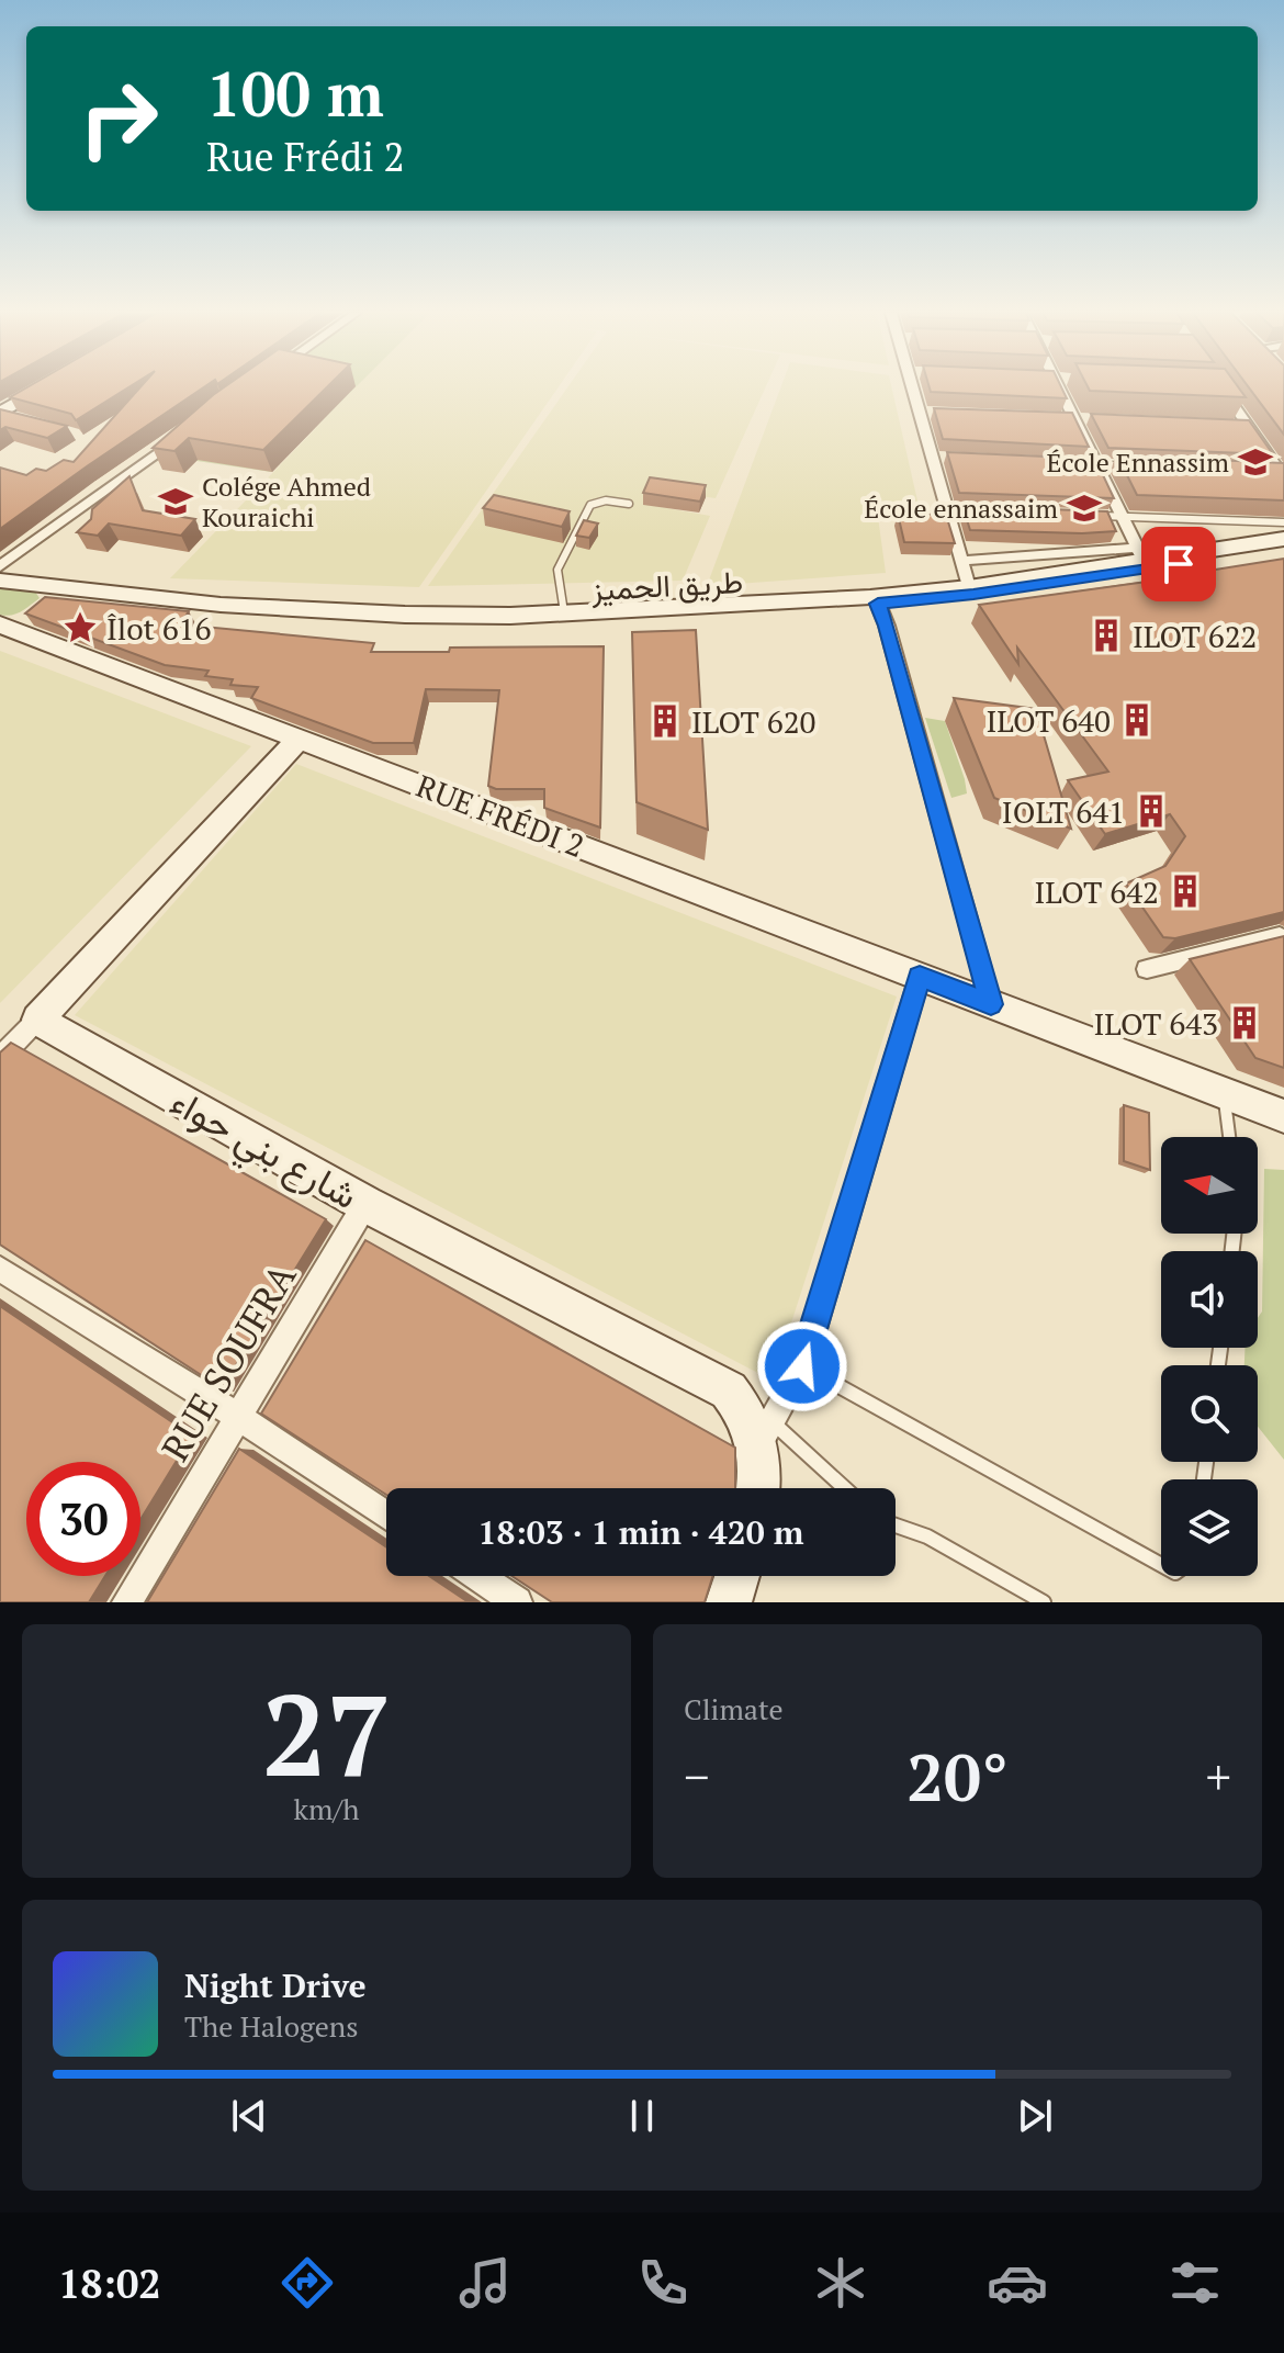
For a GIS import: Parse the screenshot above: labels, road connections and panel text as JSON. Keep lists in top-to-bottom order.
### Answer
{
  "streets": {
    "main road": ["طريق الحميز", "RUE FRÉDI 2", "شارع بني حواء"],
    "street": ["RUE SOUFRA"]
  },
  "crossings": [
    ["شارع بني حواء", "RUE SOUFRA"]
  ],
  "places": {
    "school or university": ["École Ennassim", "Colége Ahmed Kouraichi", "École ennassaim"],
    "place": ["Îlot 616"],
    "building": [
      "ILOT 622",
      "ILOT 640",
      "ILOT 620",
      "IOLT 641",
      "ILOT 642",
      "ILOT 643"
    ]
  },
  "north": "left",
  "page": {
    "turn": ["100 m", "Rue Frédi 2"],
    "limit": "30",
    "trip": "18:03 · 1 min · 420 m",
    "tile": [
      ["27", "km/h"],
      "Climate"
    ],
    "heat": ["−", "20°", "+"],
    "song": ["Night Drive", "The Halogens"],
    "tabs": "18:02"
  }
}
